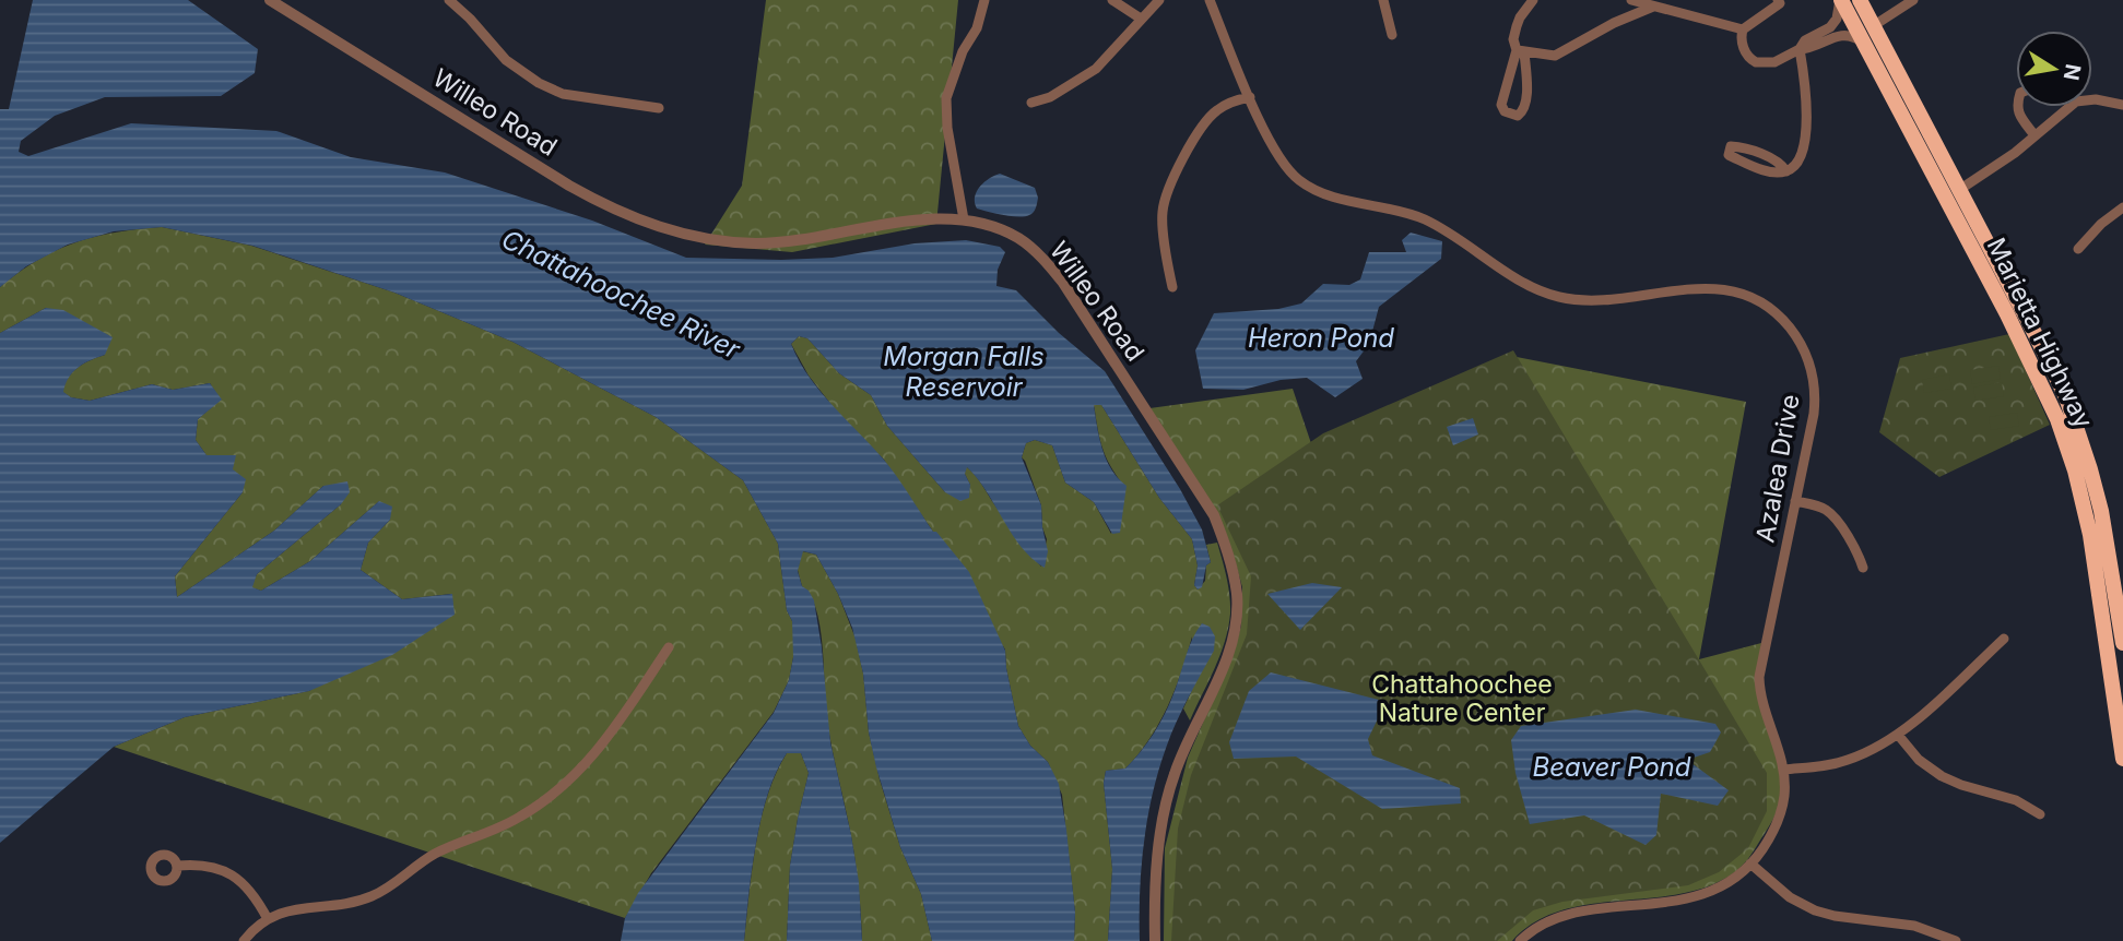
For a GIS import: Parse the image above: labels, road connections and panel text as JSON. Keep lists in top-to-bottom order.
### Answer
{
  "streets": {
    "highway": ["Marietta Highway"],
    "street": ["Willeo Road", "Azalea Drive"]
  },
  "water": [
    "Chattahoochee River",
    "Heron Pond",
    "Morgan Falls Reservoir",
    "Beaver Pond"
  ],
  "parks": ["Chattahoochee Nature Center"],
  "north": "right"
}
